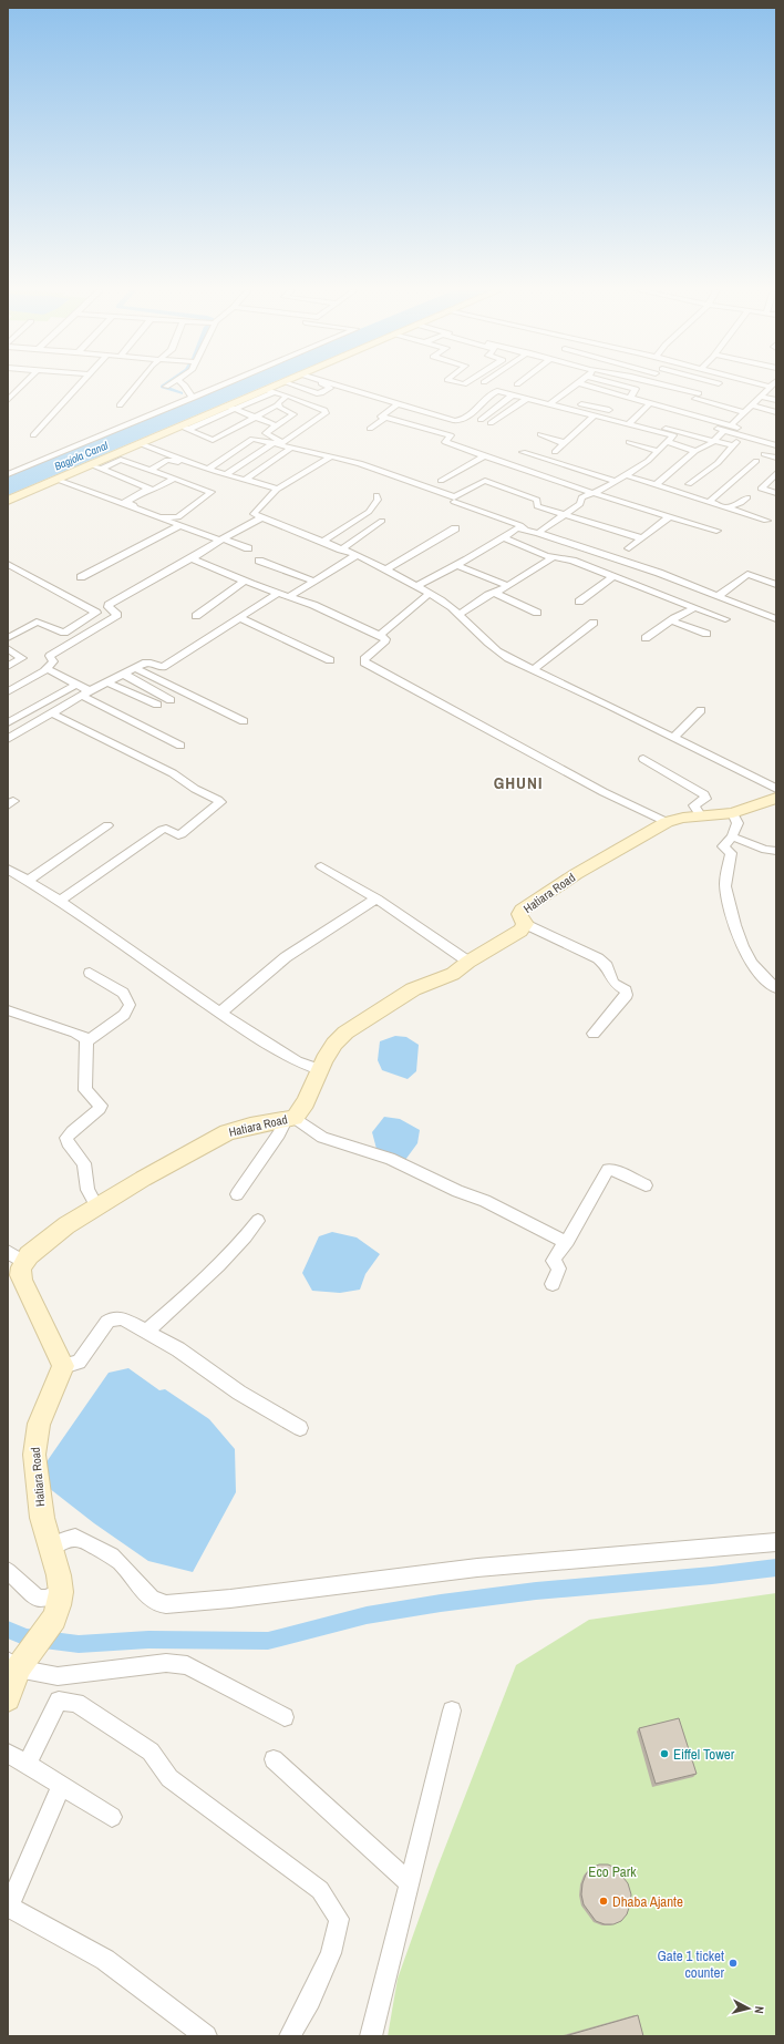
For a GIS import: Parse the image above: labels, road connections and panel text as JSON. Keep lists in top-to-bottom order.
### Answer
{
  "streets": {
    "street": ["Hatiara Road"]
  },
  "districts": ["GHUNI"],
  "water": ["Bagjola Canal"],
  "parks": ["Eco Park"],
  "places": ["Eiffel Tower", "Dhaba Ajante", "Gate 1 ticket counter"],
  "north": "right"
}
